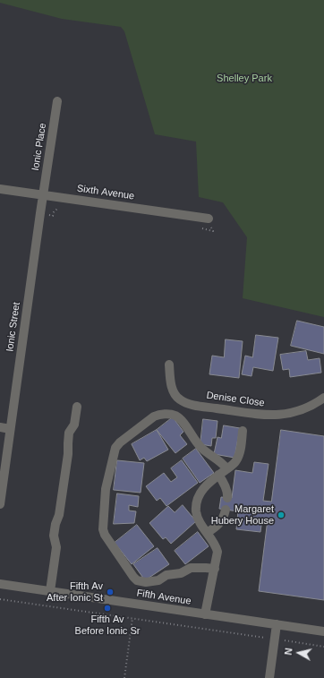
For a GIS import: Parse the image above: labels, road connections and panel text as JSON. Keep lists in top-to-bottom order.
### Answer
{
  "streets": {
    "street": [
      "Ionic Place",
      "Sixth Avenue",
      "Ionic Street",
      "Denise Close",
      "Fifth Avenue"
    ]
  },
  "crossings": [
    ["Ionic Place", "Sixth Avenue"],
    ["Ionic Place", "Ionic Street"],
    ["Sixth Avenue", "Ionic Street"]
  ],
  "parks": ["Shelley Park"],
  "places": ["Margaret Hubery House", "Fifth Av After Ionic St", "Fifth Av Before Ionic Sr"],
  "north": "left"
}
